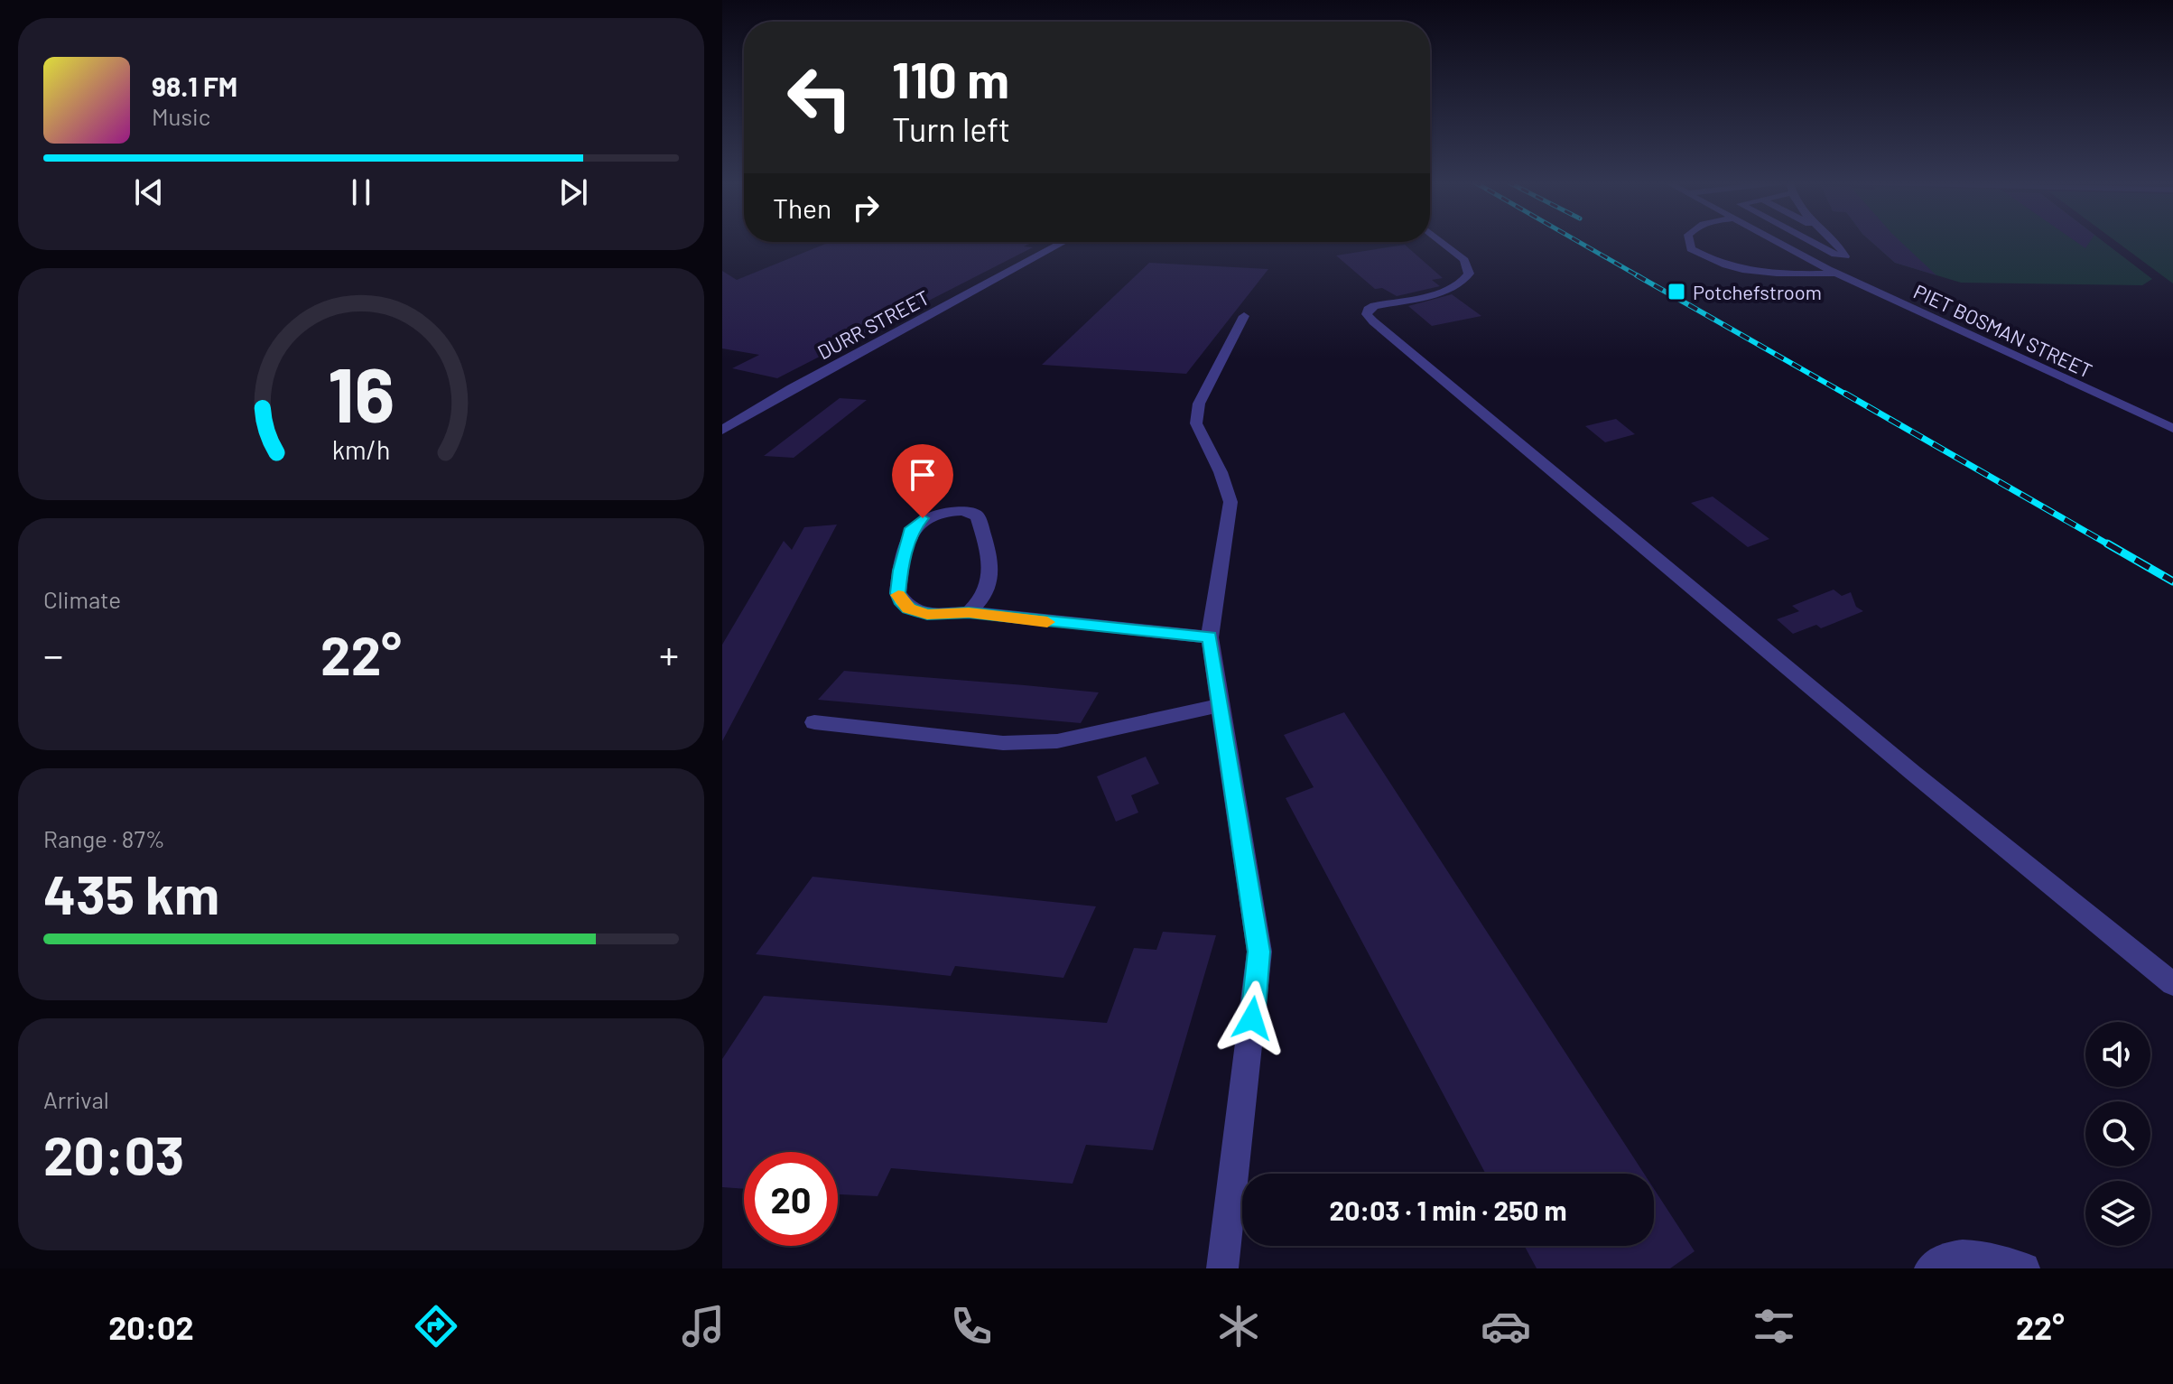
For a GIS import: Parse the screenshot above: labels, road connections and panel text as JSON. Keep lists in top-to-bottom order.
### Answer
{
  "streets": {
    "street": ["DURR STREET", "PIET BOSMAN STREET"]
  },
  "places": {
    "transit": ["Potchefstroom"]
  },
  "page": {
    "turn": ["110 m", "Turn left"],
    "song": ["98.1 FM", "Music"],
    "then": "Then",
    "tile": [
      "Climate",
      ["Range · 87%", "435 km"],
      ["Arrival", "20:03"]
    ],
    "heat": ["−", "22°", "+"],
    "limit": "20",
    "trip": "20:03 · 1 min · 250 m",
    "tabs": ["20:02", "22°"],
    "gauge": ["16", "km/h"]
  }
}
